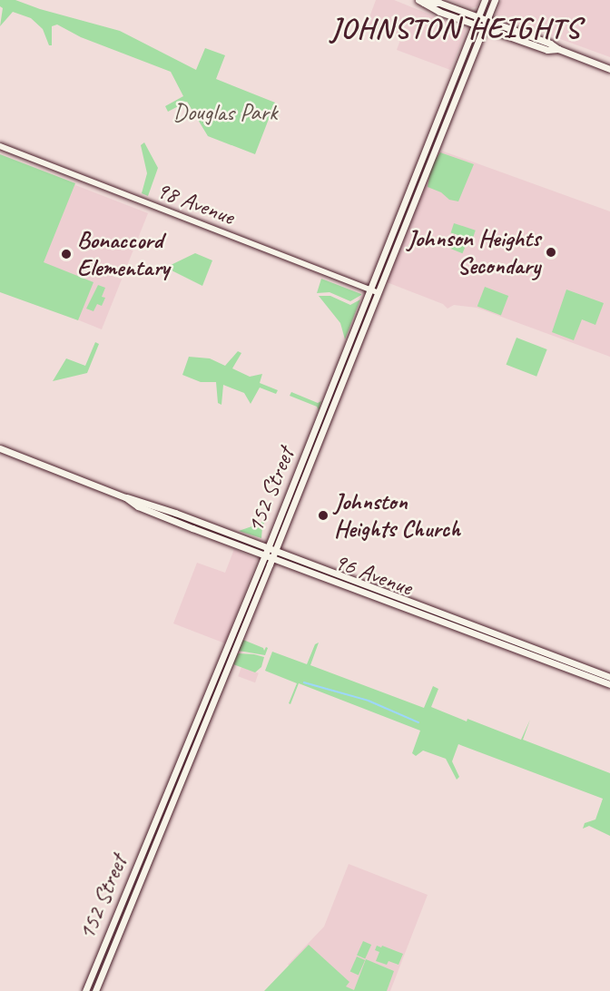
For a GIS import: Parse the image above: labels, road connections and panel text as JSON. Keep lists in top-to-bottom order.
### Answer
{
  "streets": {
    "main road": ["152 Street", "96 Avenue"],
    "street": ["98 Avenue"]
  },
  "crossings": [
    ["98 Avenue", "152 Street"],
    ["152 Street", "96 Avenue"]
  ],
  "districts": ["JOHNSTON HEIGHTS"],
  "parks": ["Douglas Park"],
  "places": ["Johnson Heights Secondary", "Bonaccord Elementary", "Johnston Heights Church"]
}
